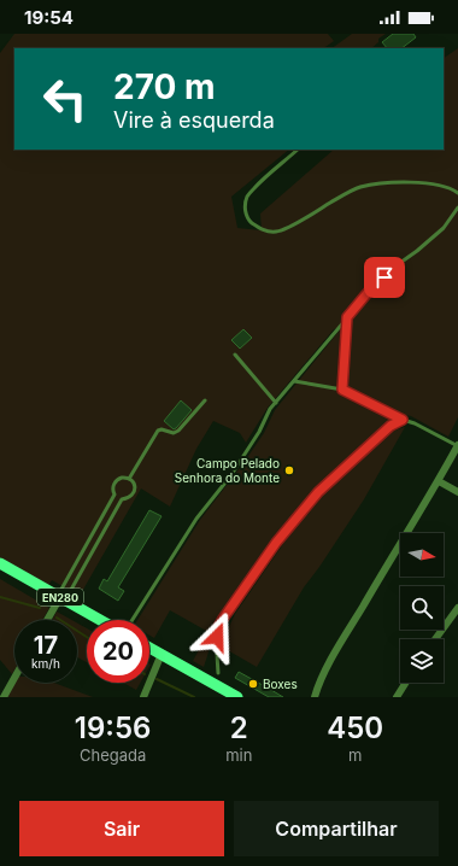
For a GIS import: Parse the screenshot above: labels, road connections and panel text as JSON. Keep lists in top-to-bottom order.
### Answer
{
  "streets": {
    "main road": ["EN280"]
  },
  "places": ["Campo Pelado Senhora do Monte", "Boxes"],
  "north": "right",
  "page": {
    "status": "19:54",
    "turn": ["270 m", "Vire à esquerda"],
    "speed": "17 km/h",
    "limit": "20",
    "eta": [
      "19:56",
      "Chegada",
      "2",
      "min",
      "450",
      "m"
    ],
    "buttons": ["Sair", "Compartilhar"]
  }
}
